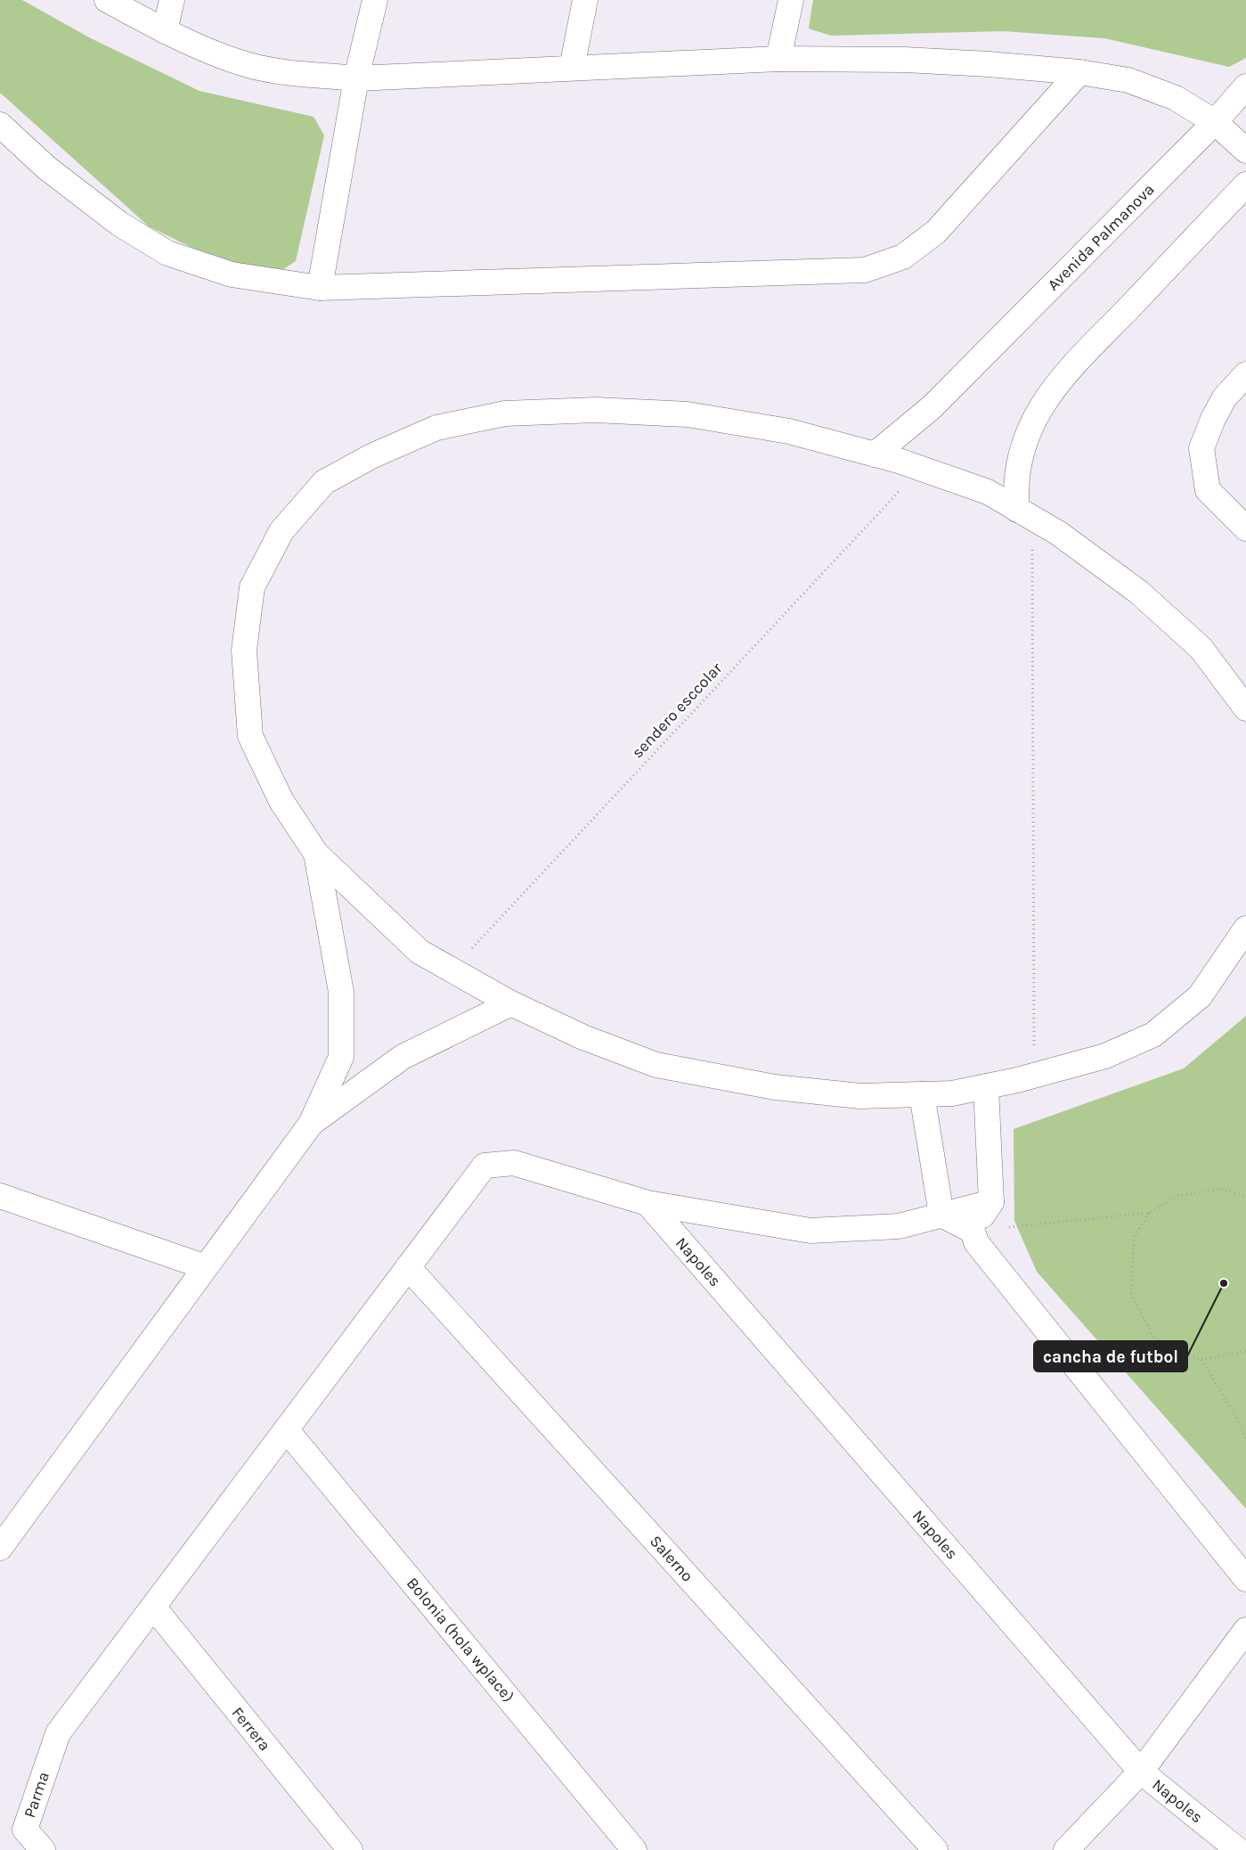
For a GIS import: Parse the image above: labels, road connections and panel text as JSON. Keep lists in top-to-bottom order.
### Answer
{
  "streets": {
    "street": [
      "Avenida Palmanova",
      "Napoles",
      "Salerno",
      "Bolonia (hola wplace)",
      "Ferrera",
      "Parma"
    ],
    "path": ["sendero esccolar"]
  },
  "crossings": [
    ["Ferrera", "Parma"]
  ],
  "places": ["cancha de futbol"]
}
